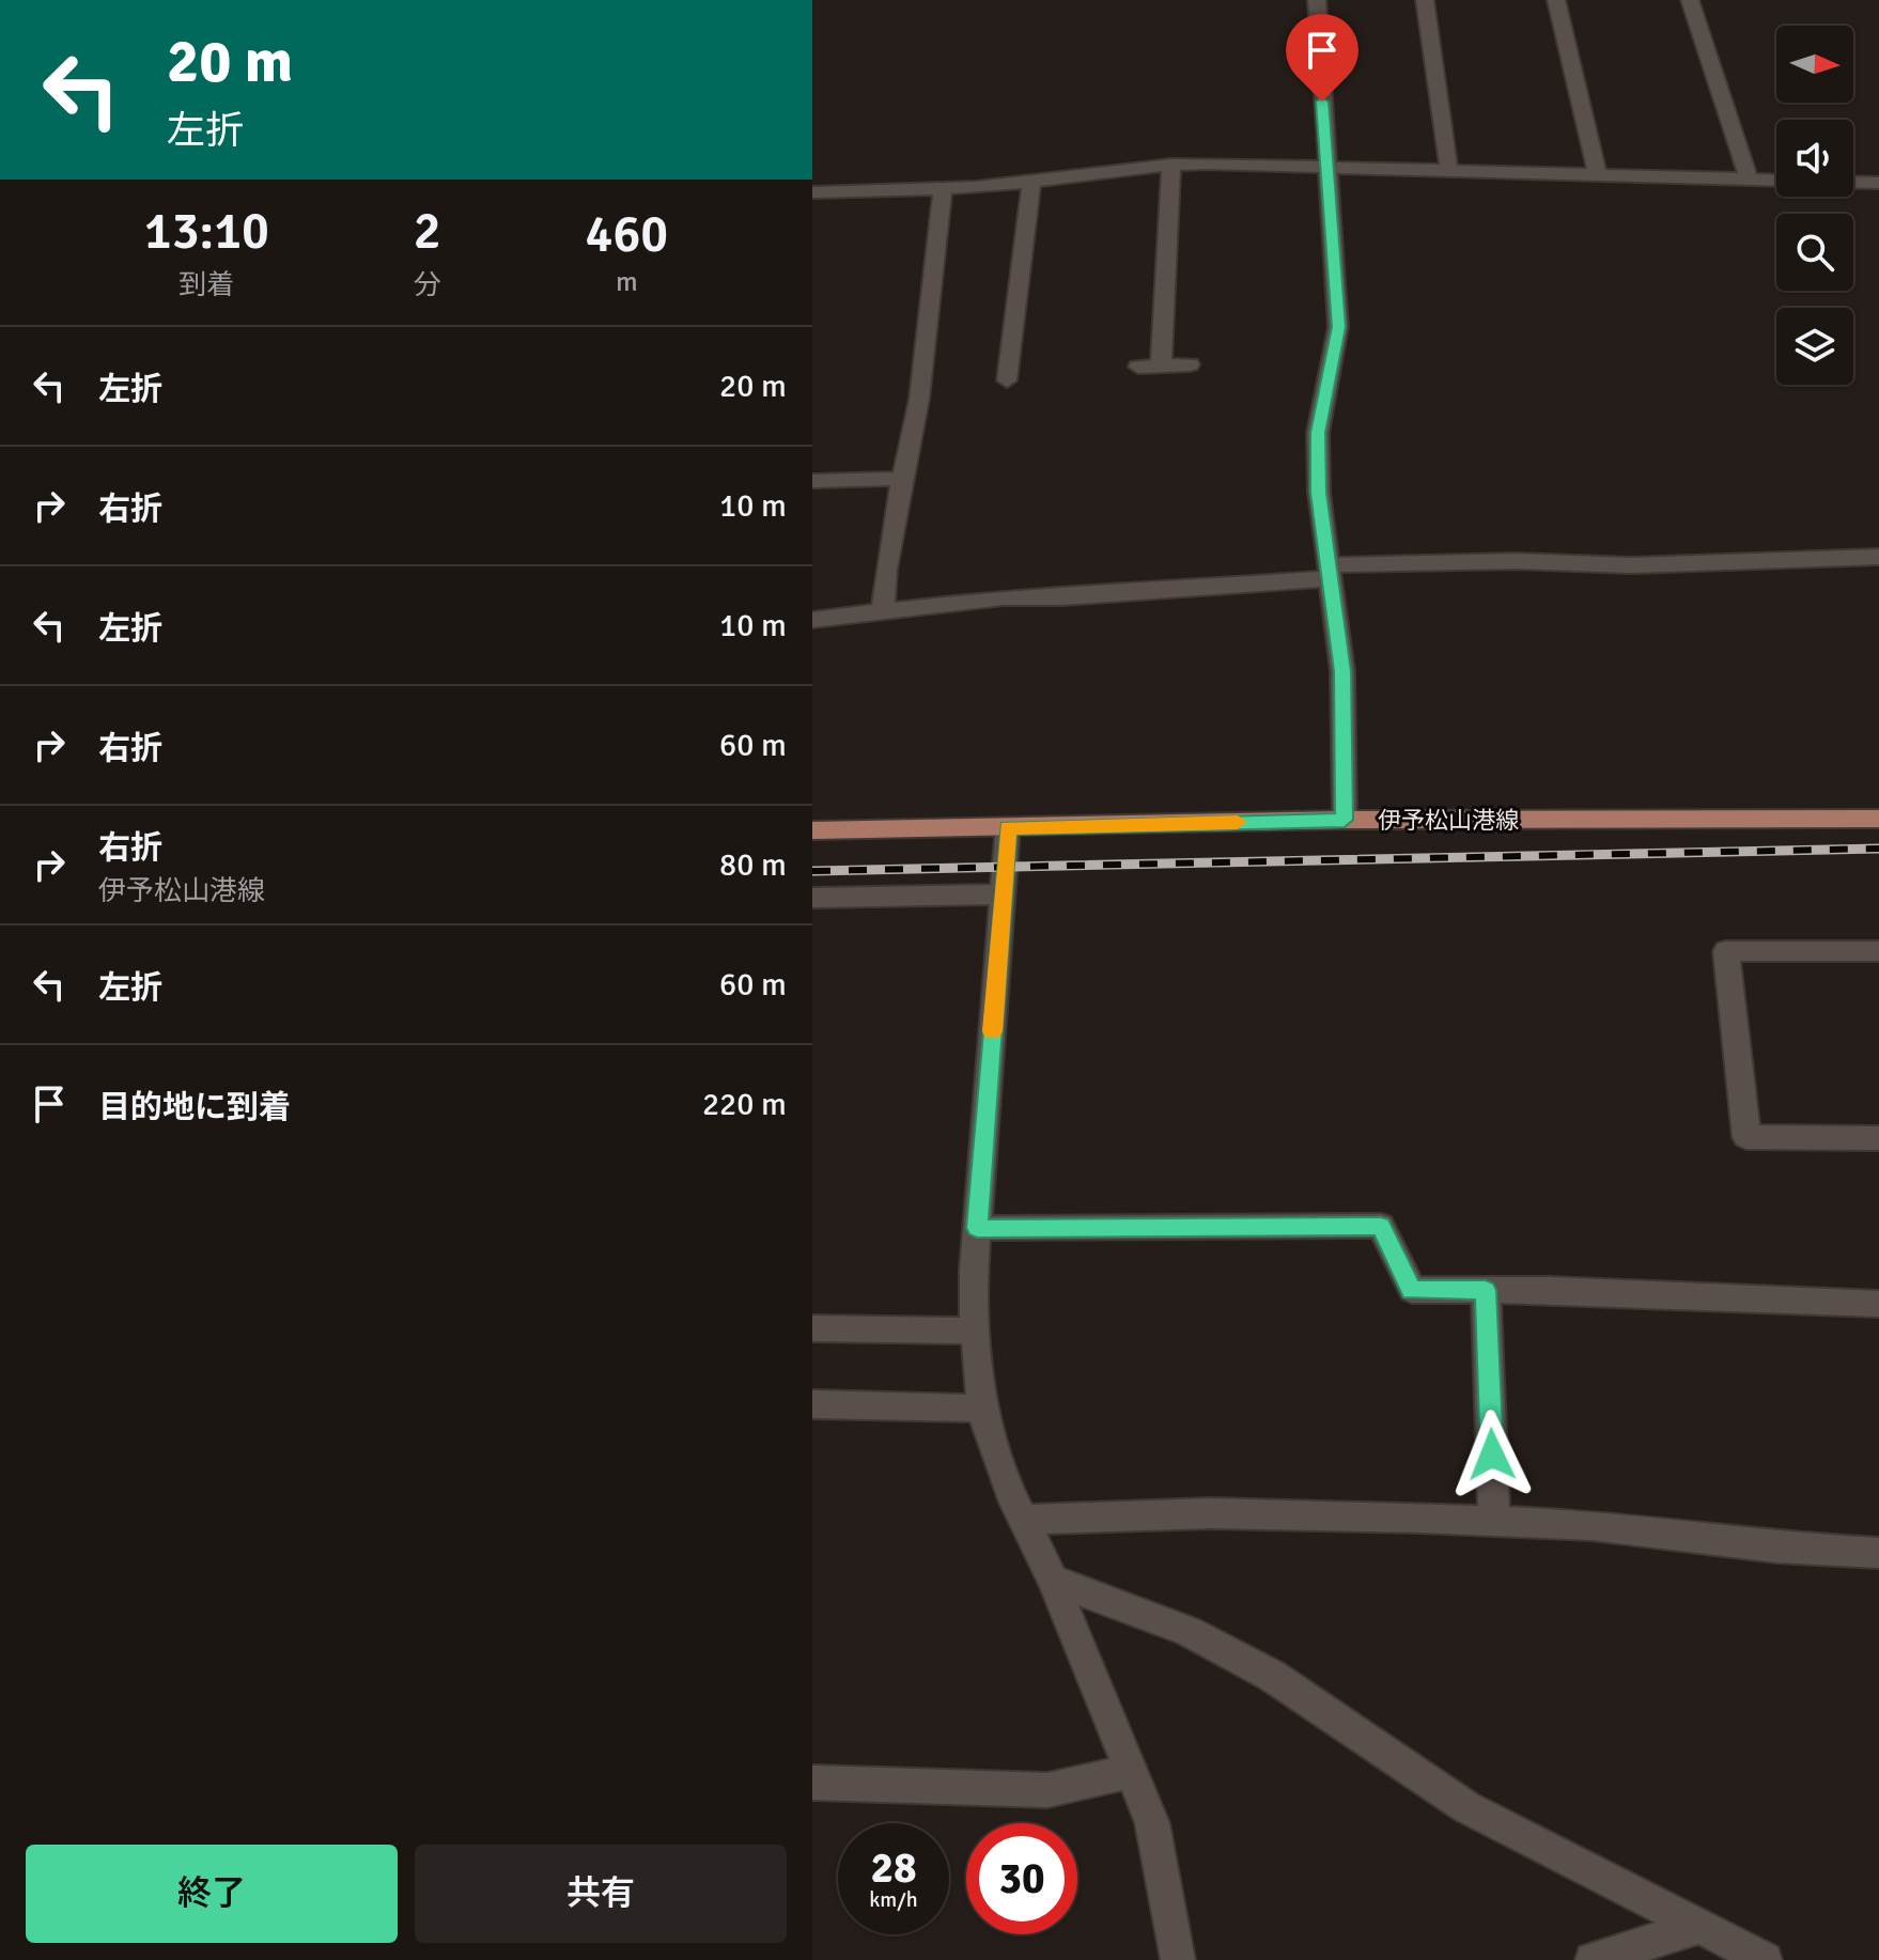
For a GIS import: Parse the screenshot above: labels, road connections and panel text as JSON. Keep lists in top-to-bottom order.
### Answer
{
  "streets": {
    "main road": ["伊予松山港線"]
  },
  "north": "right",
  "page": {
    "turn": ["20 m", "左折"],
    "eta": [
      "13:10",
      "到着",
      "2",
      "分",
      "460",
      "m"
    ],
    "list": [
      {
        "name": "左折",
        "value": "20 m"
      },
      {
        "name": "右折",
        "value": "10 m"
      },
      {
        "name": "左折",
        "value": "10 m"
      },
      {
        "name": "右折",
        "value": "60 m"
      },
      {
        "name": "右折",
        "note": "伊予松山港線",
        "value": "80 m"
      },
      {
        "name": "左折",
        "value": "60 m"
      },
      {
        "name": "目的地に到着",
        "value": "220 m"
      }
    ],
    "speed": "28 km/h",
    "limit": "30",
    "buttons": ["終了", "共有"]
  }
}
